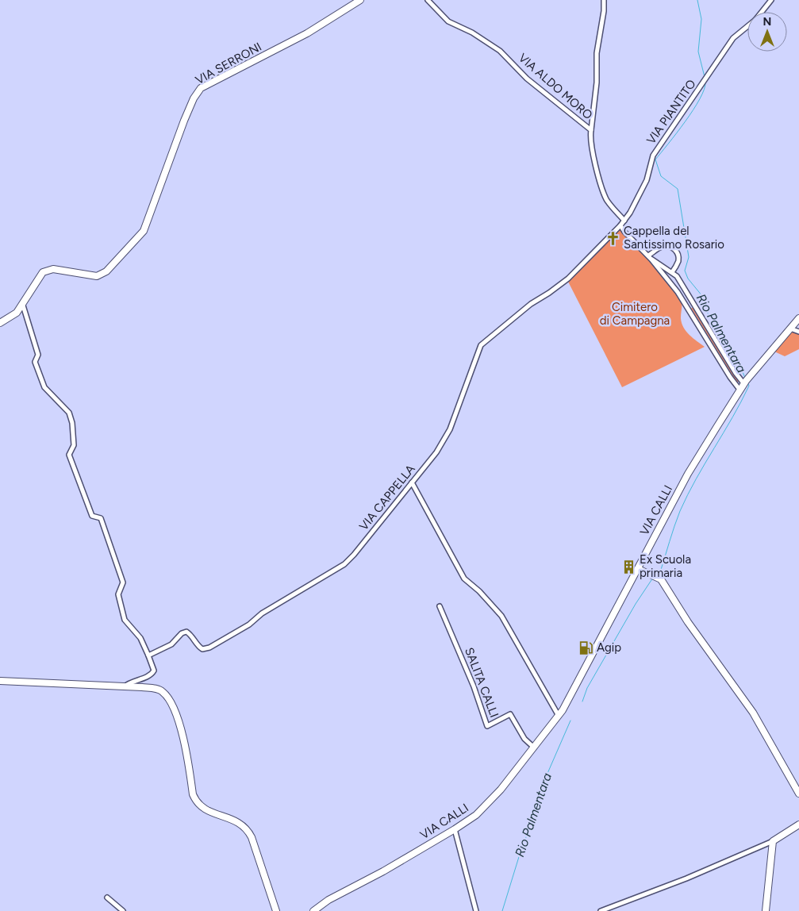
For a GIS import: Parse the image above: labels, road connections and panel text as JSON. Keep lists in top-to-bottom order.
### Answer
{
  "streets": {
    "street": [
      "VIA SERRONI",
      "VIA ALDO MORO",
      "VIA PIANTITO",
      "VIA CAPPELLA",
      "VIA CALLI",
      "SALITA CALLI"
    ]
  },
  "crossings": [
    ["VIA ALDO MORO", "VIA PIANTITO"],
    ["VIA PIANTITO", "VIA CAPPELLA"],
    ["VIA CALLI", "SALITA CALLI"]
  ],
  "water": ["Rio Palmentara"],
  "parks": ["Cimitero di Campagna"],
  "places": {
    "church": ["Cappella del Santissimo Rosario"],
    "building": ["Ex Scuola primaria"],
    "fuel station": ["Agip"]
  },
  "north": "top"
}
